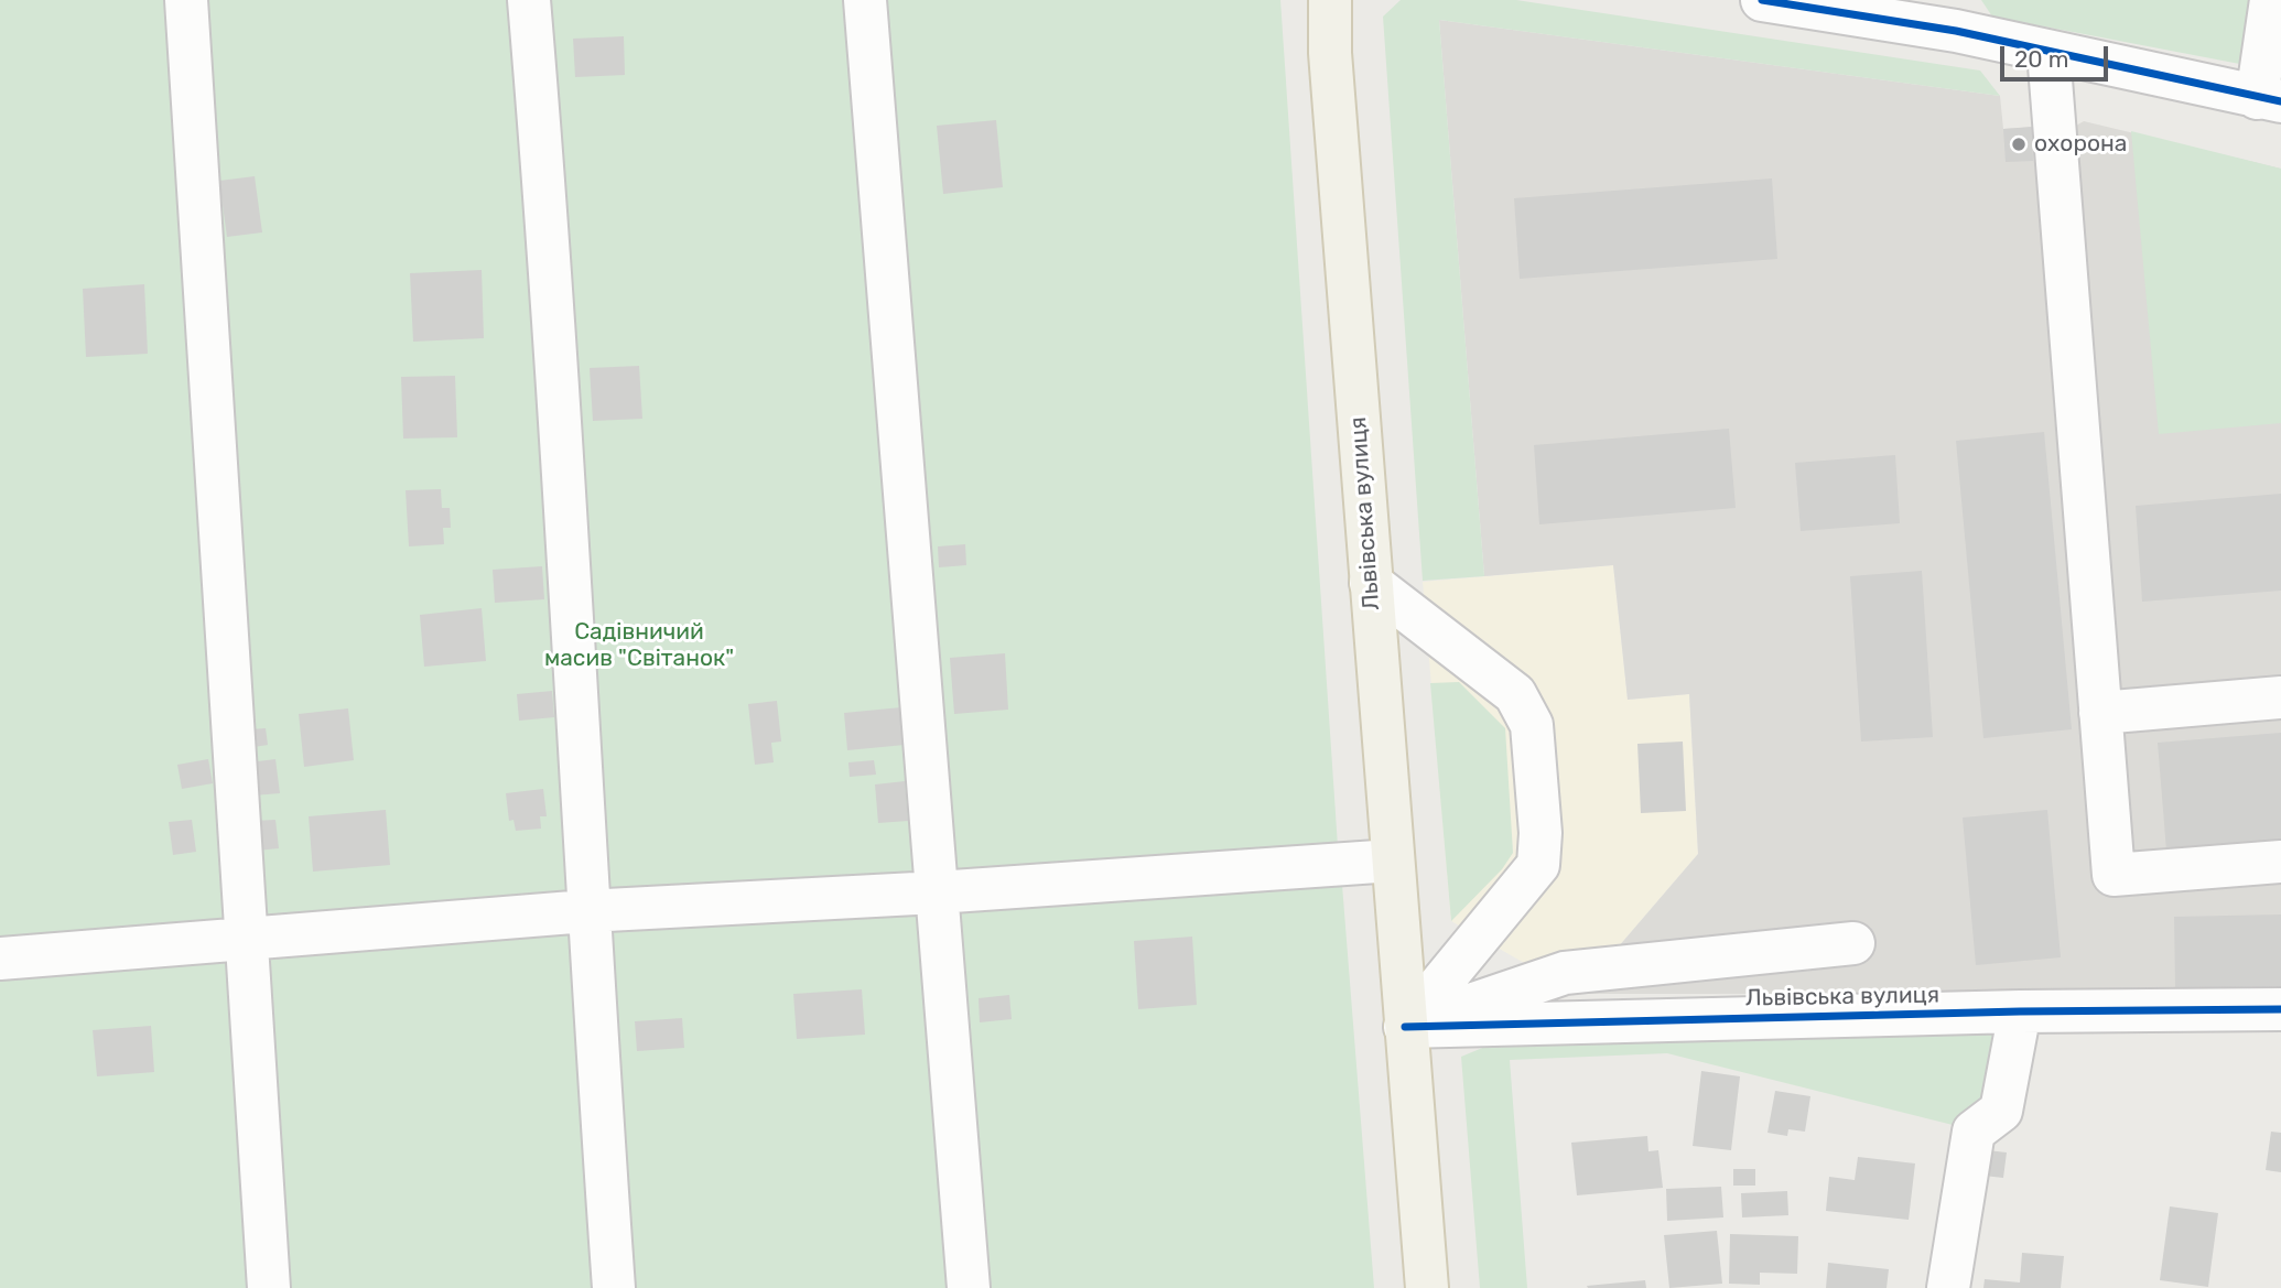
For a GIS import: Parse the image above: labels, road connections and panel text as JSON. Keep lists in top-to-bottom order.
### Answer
{
  "streets": {
    "main road": ["Львівська вулиця"]
  },
  "parks": ["Садівничий масив \"Світанок\""],
  "places": ["охорона"],
  "scale_bar": "20 m"
}
